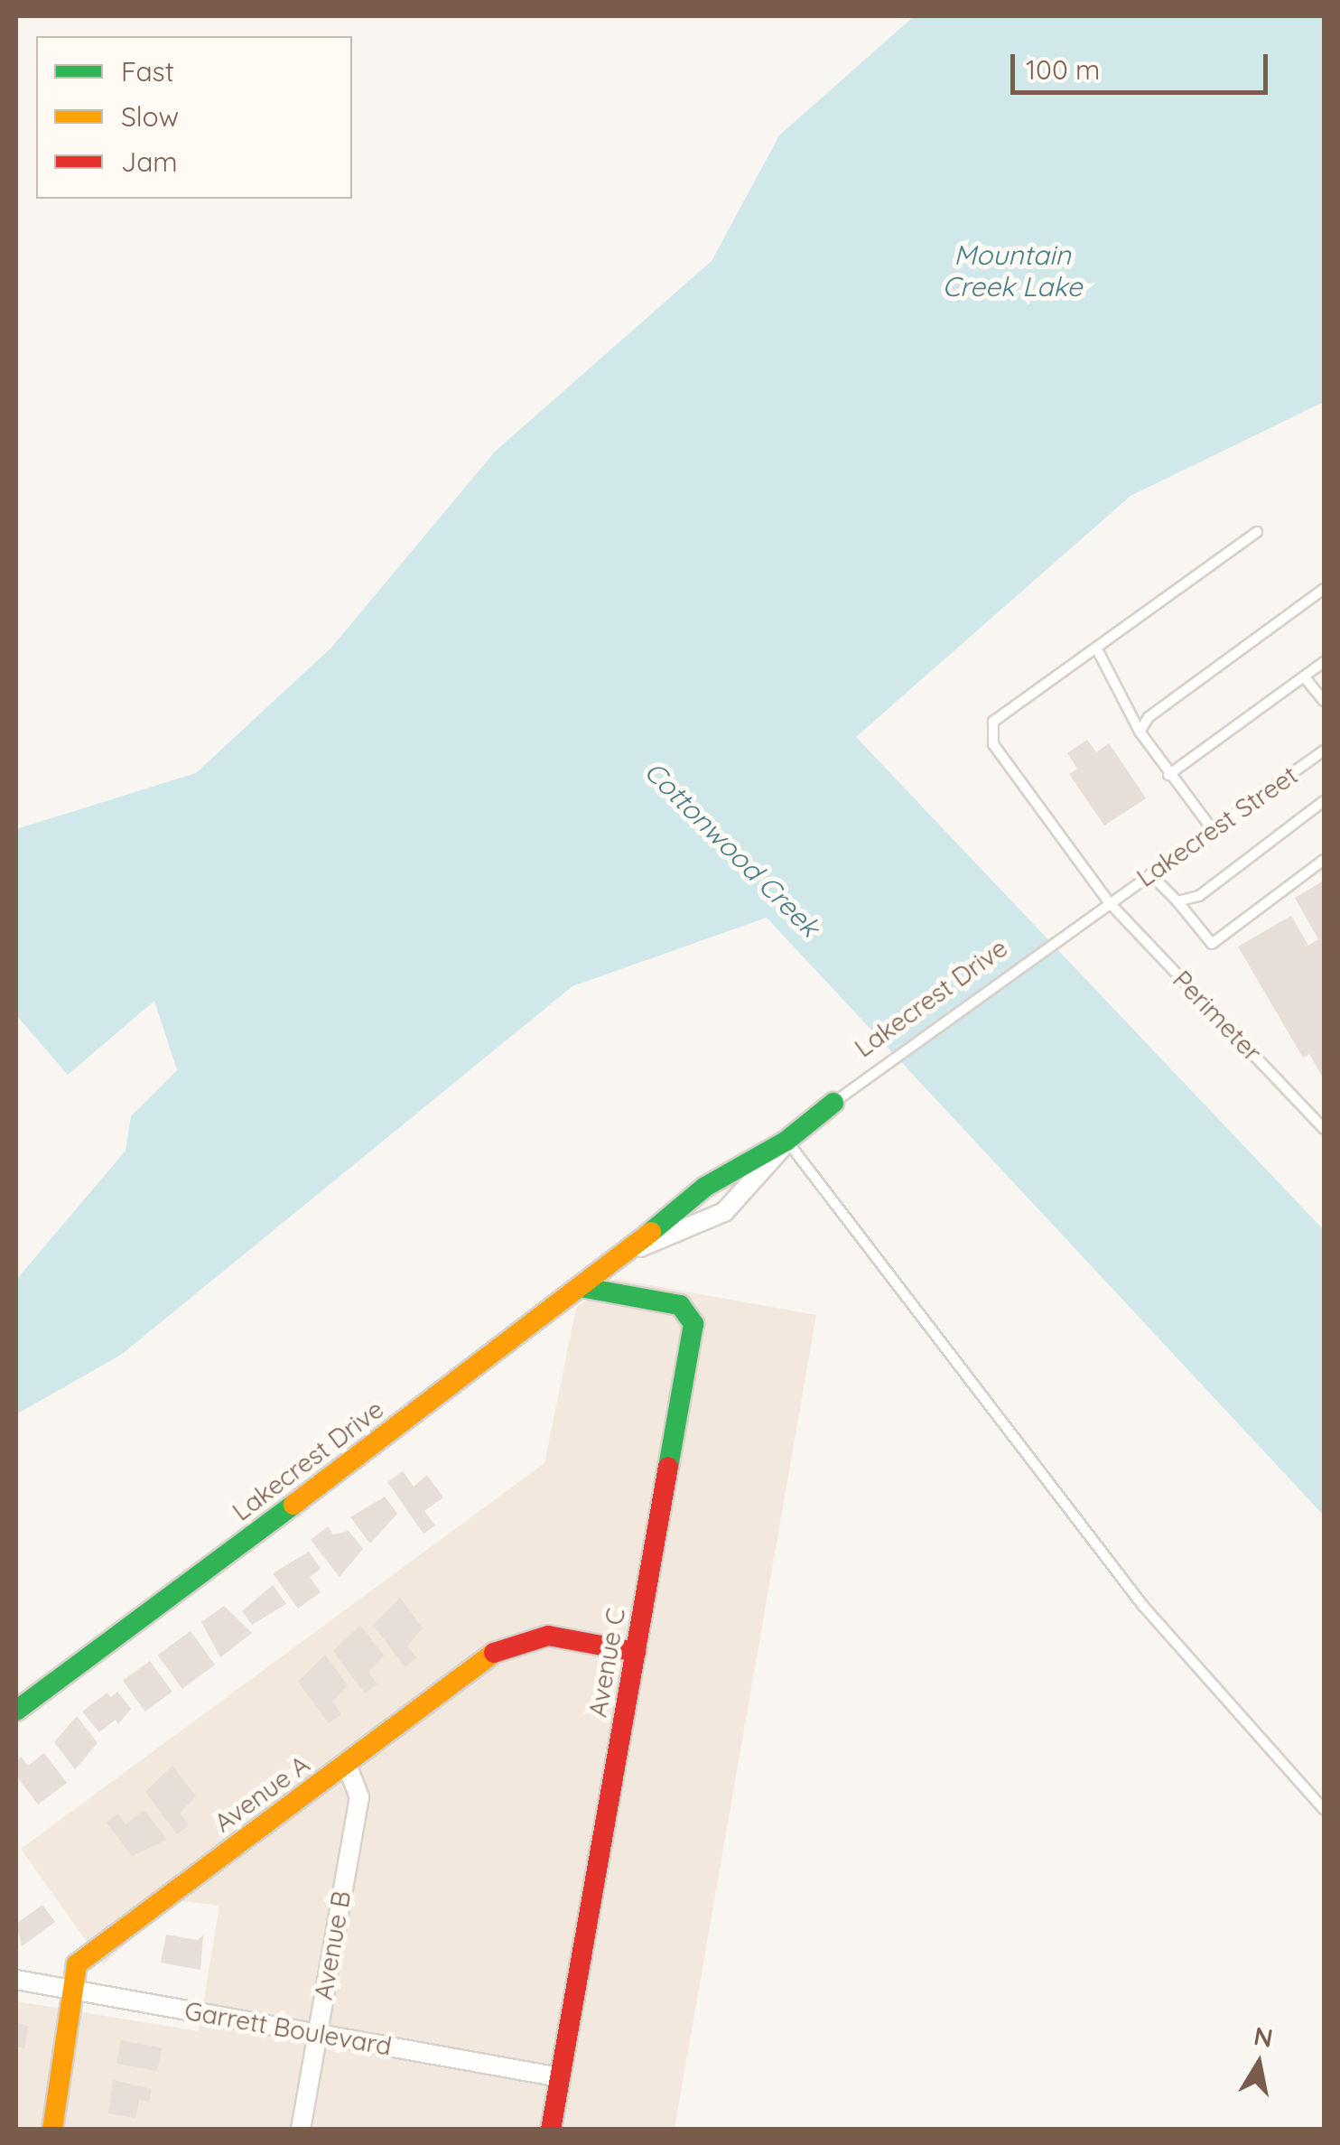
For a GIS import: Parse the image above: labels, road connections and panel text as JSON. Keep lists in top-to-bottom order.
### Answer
{
  "streets": {
    "street": [
      "Lakecrest Drive",
      "Avenue C",
      "Avenue A",
      "Avenue B",
      "Garrett Boulevard"
    ],
    "lane": ["Lakecrest Street", "Perimeter"]
  },
  "crossings": [
    ["Lakecrest Street", "Lakecrest Drive"],
    ["Lakecrest Street", "Perimeter"],
    ["Lakecrest Drive", "Perimeter"],
    ["Lakecrest Drive", "Avenue C"],
    ["Avenue C", "Avenue A"],
    ["Avenue C", "Garrett Boulevard"],
    ["Avenue A", "Avenue B"],
    ["Avenue A", "Garrett Boulevard"],
    ["Avenue B", "Garrett Boulevard"]
  ],
  "water": ["Mountain Creek Lake", "Cottonwood Creek"],
  "legend": ["Fast", "Slow", "Jam"],
  "scale_bar": "100 m",
  "north": "top"
}
